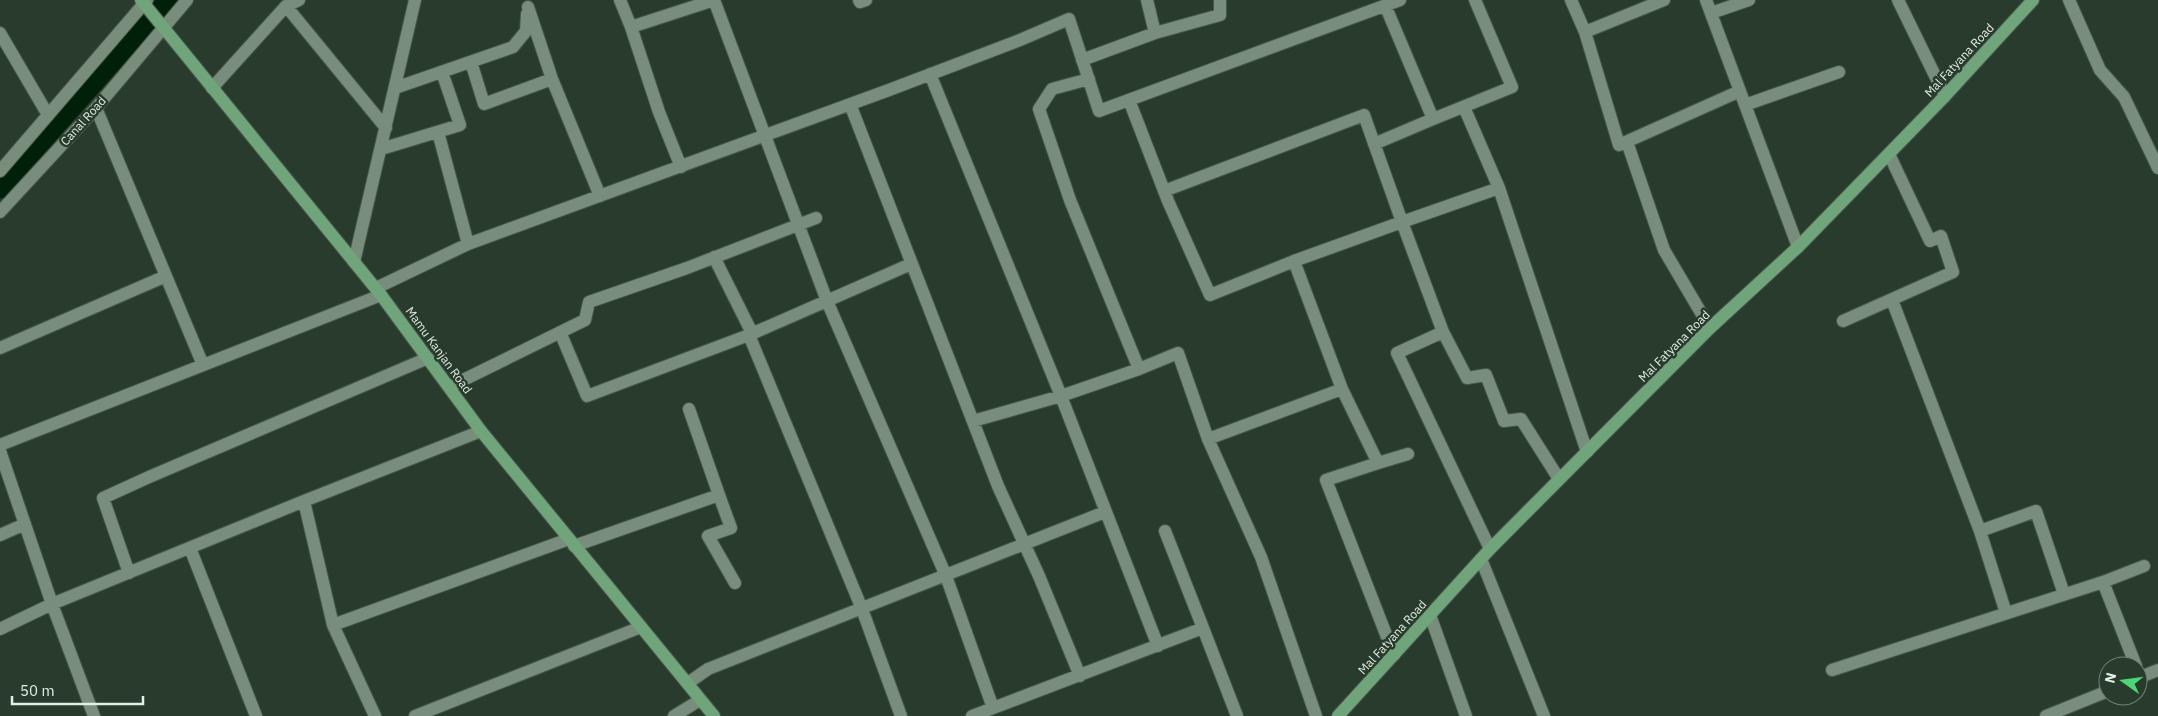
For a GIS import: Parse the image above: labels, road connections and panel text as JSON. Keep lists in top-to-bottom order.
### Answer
{
  "streets": {
    "main road": ["Mal Fatyana Road", "Mamu Kanjan Road"],
    "street": ["Canal Road"]
  },
  "crossings": [
    ["Canal Road", "Mamu Kanjan Road"]
  ],
  "scale_bar": "50 m",
  "north": "left"
}
